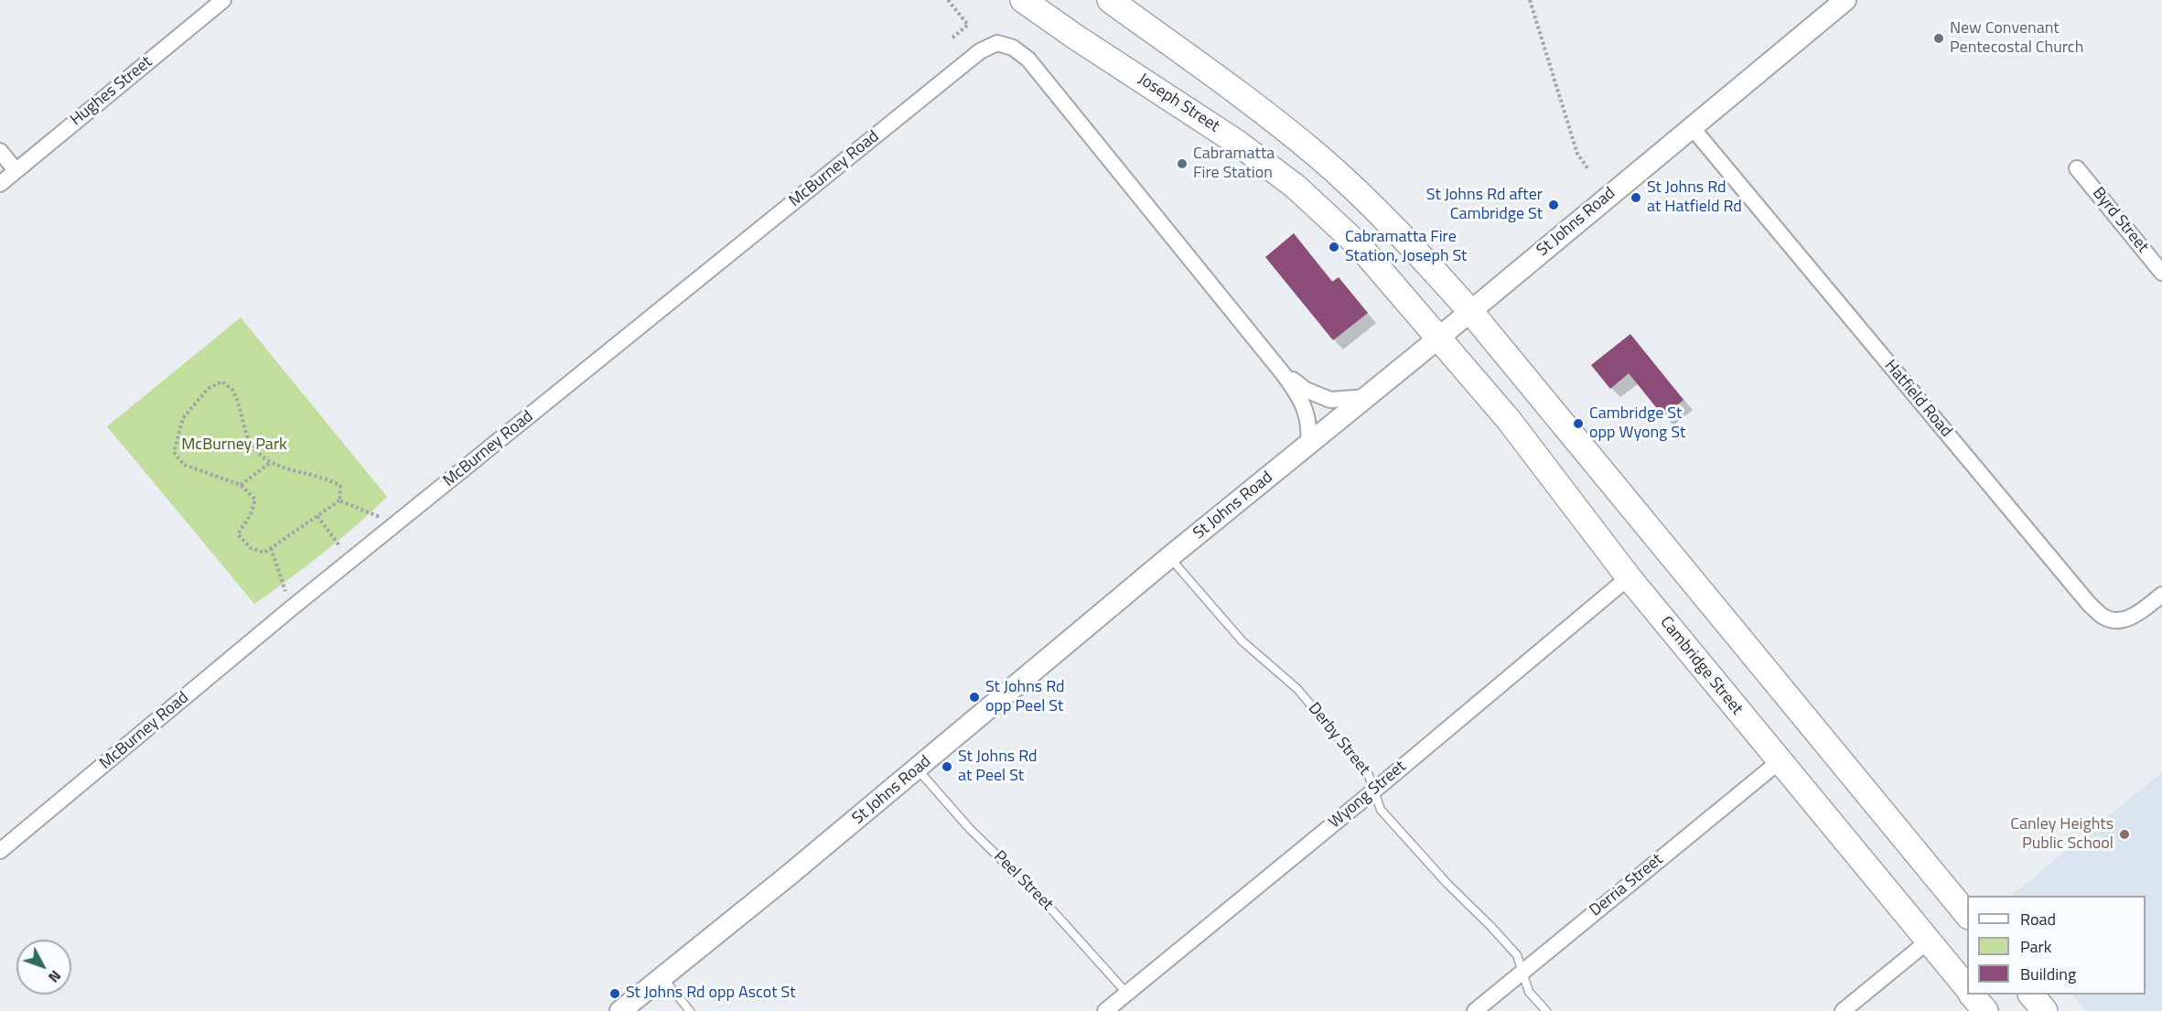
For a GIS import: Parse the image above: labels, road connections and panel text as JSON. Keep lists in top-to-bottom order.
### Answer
{
  "streets": {
    "highway": ["Joseph Street", "Cambridge Street"],
    "main road": ["St Johns Road"],
    "street": [
      "Hughes Street",
      "McBurney Road",
      "Byrd Street",
      "Hatfield Road",
      "Wyong Street",
      "Derria Street"
    ],
    "lane": ["Derby Street", "Peel Street"]
  },
  "crossings": [
    ["Joseph Street", "St Johns Road"],
    ["Joseph Street", "Cambridge Street"],
    ["St Johns Road", "Hatfield Road"],
    ["St Johns Road", "Cambridge Street"],
    ["St Johns Road", "Derby Street"],
    ["St Johns Road", "Peel Street"],
    ["Cambridge Street", "Wyong Street"],
    ["Cambridge Street", "Derria Street"],
    ["Derby Street", "Wyong Street"],
    ["Derby Street", "Derria Street"],
    ["Wyong Street", "Peel Street"]
  ],
  "parks": ["McBurney Park"],
  "places": [
    "New Convenant Pentecostal Church",
    "Cabramatta Fire Station",
    "St Johns Rd at Hatfield Rd",
    "St Johns Rd after Cambridge St",
    "Cabramatta Fire Station, Joseph St",
    "Cambridge St opp Wyong St",
    "St Johns Rd opp Peel St",
    "St Johns Rd at Peel St",
    "Canley Heights Public School",
    "St Johns Rd opp Ascot St"
  ],
  "legend": ["Road", "Park", "Building"],
  "north": "bottom right"
}
